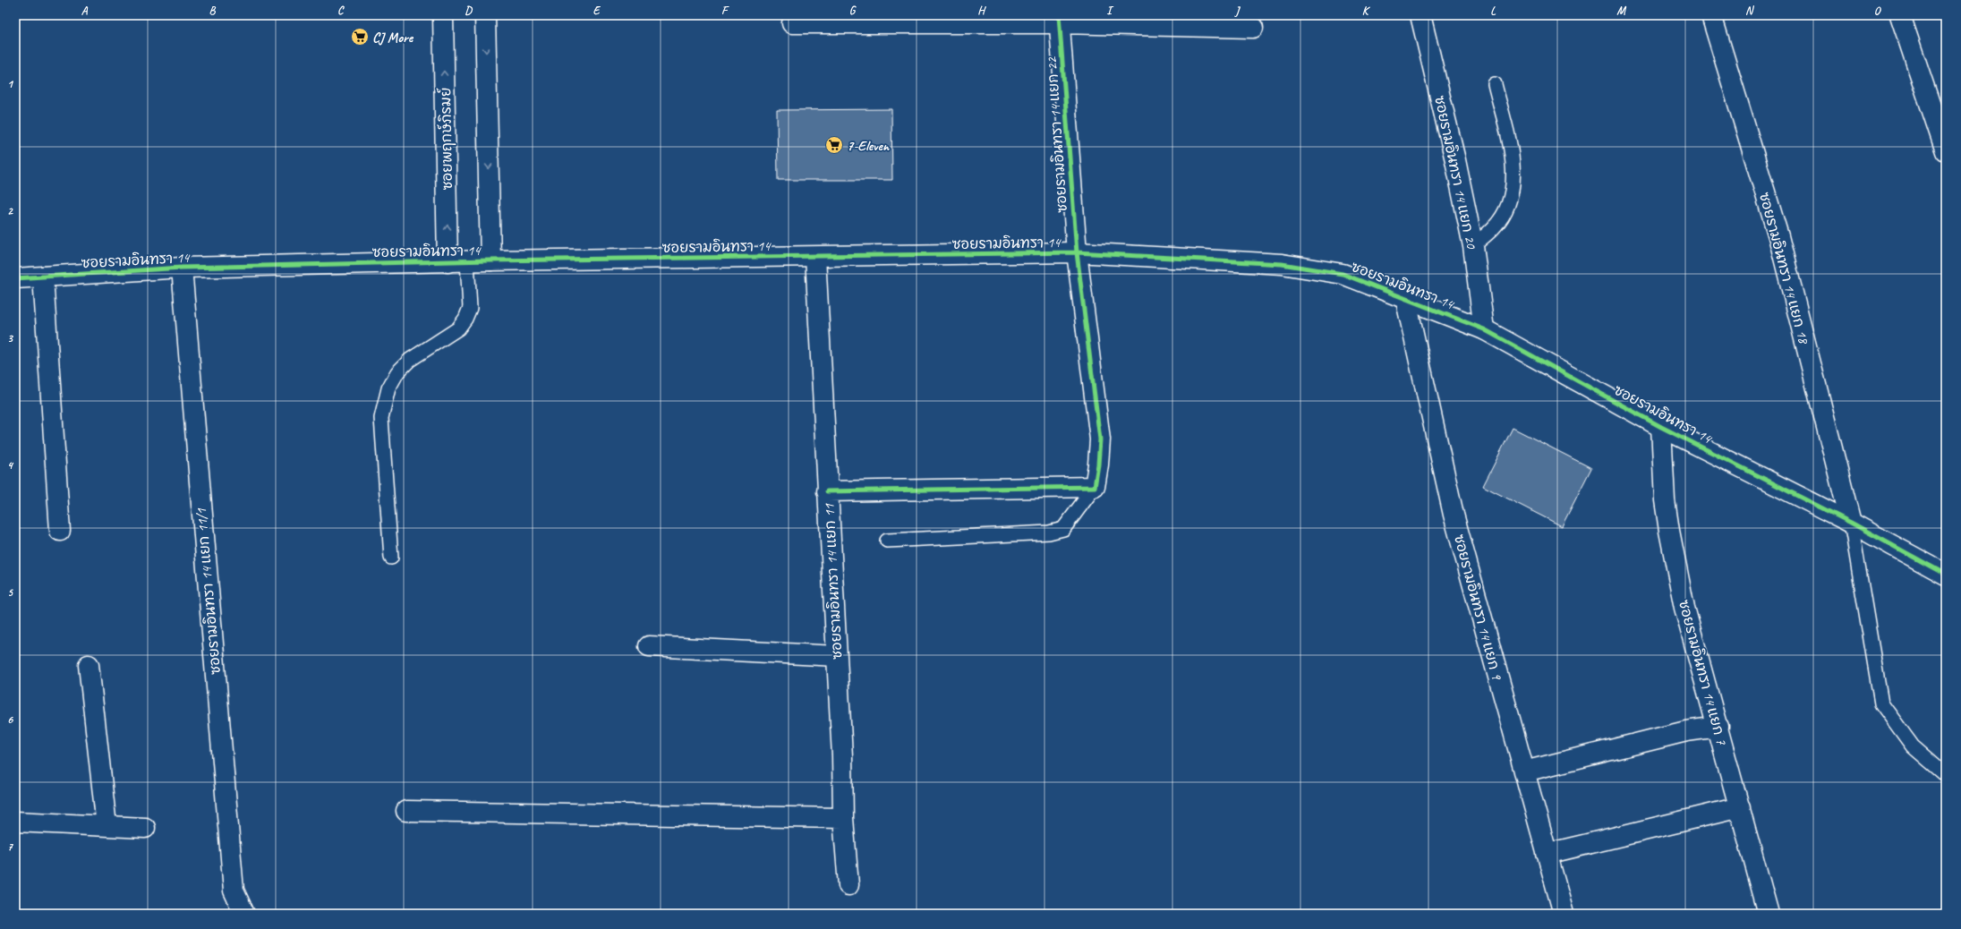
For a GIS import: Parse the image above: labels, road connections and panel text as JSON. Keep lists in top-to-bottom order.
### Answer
{
  "streets": {
    "street": [
      "ซอยรามอินทรา 14 แยก 22",
      "ซอยพฤกษ์ภิรมย์",
      "ซอยรามอินทรา 14 แยก 20",
      "ซอยรามอินทรา 14",
      "ซอยรามอินทรา 14 แยก 18",
      "ซอยรามอินทรา 14 แยก 11",
      "ซอยรามอินทรา 14 แยก 11/1",
      "ซอยรามอินทรา 14 แยก 9",
      "ซอยรามอินทรา 14 แยก 7"
    ]
  },
  "crossings": [
    ["ซอยรามอินทรา 14 แยก 22", "ซอยรามอินทรา 14"],
    ["ซอยพฤกษ์ภิรมย์", "ซอยรามอินทรา 14"],
    ["ซอยรามอินทรา 14 แยก 20", "ซอยรามอินทรา 14"],
    ["ซอยรามอินทรา 14", "ซอยรามอินทรา 14 แยก 18"],
    ["ซอยรามอินทรา 14", "ซอยรามอินทรา 14 แยก 11"],
    ["ซอยรามอินทรา 14", "ซอยรามอินทรา 14 แยก 11/1"],
    ["ซอยรามอินทรา 14", "ซอยรามอินทรา 14 แยก 9"],
    ["ซอยรามอินทรา 14", "ซอยรามอินทรา 14 แยก 7"]
  ],
  "places": {
    "supermarket": ["CJ More", "7-Eleven"]
  },
  "grid": {
    "columns": [
      "A",
      "B",
      "C",
      "D",
      "E",
      "F",
      "G",
      "H",
      "I",
      "J",
      "K",
      "L",
      "M",
      "N",
      "O"
    ],
    "rows": [
      "1",
      "2",
      "3",
      "4",
      "5",
      "6",
      "7"
    ]
  }
}
